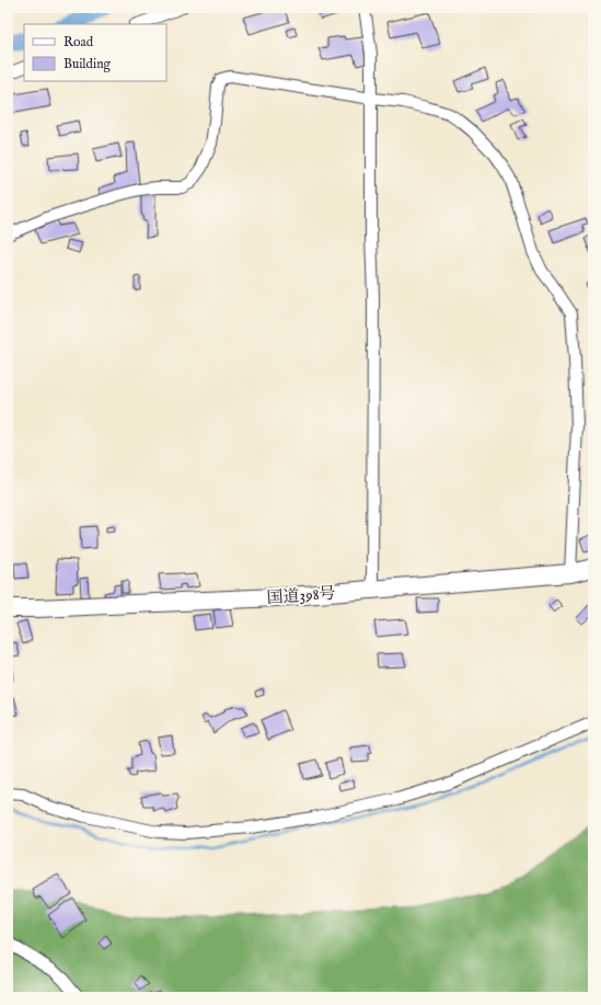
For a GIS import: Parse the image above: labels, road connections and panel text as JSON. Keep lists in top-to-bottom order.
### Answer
{
  "streets": {
    "highway": ["国道398号"]
  },
  "legend": ["Road", "Building"]
}
